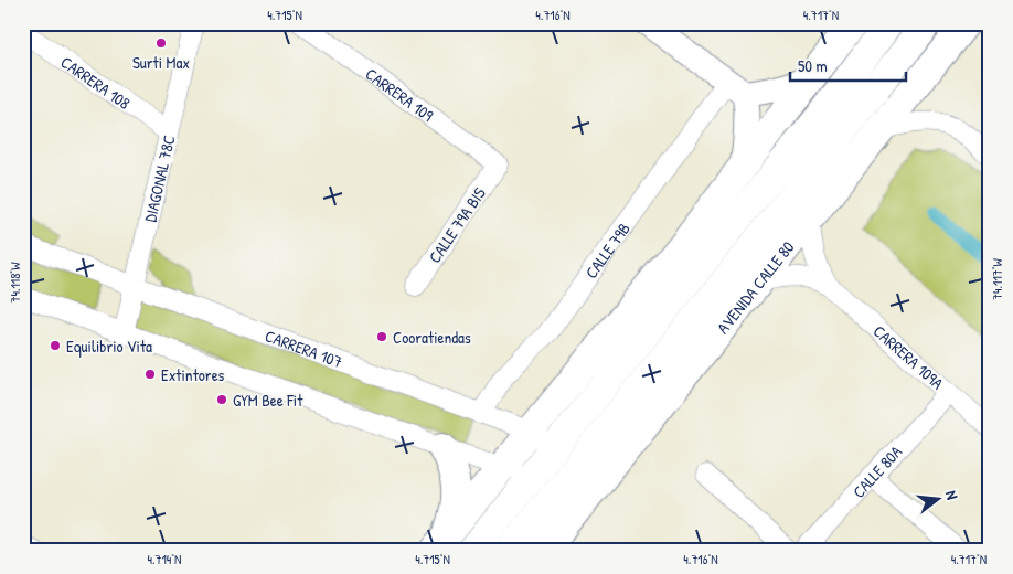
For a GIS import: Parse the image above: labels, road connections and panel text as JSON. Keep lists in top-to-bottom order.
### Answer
{
  "streets": {
    "highway": ["AVENIDA CALLE 80"],
    "street": [
      "CARRERA 108",
      "CARRERA 109",
      "DIAGONAL 78C",
      "CALLE 79A BIS",
      "CALLE 79B",
      "CARRERA 107",
      "CARRERA 109A",
      "CALLE 80A"
    ]
  },
  "crossings": [
    ["CARRERA 108", "DIAGONAL 78C"],
    ["CARRERA 109", "CALLE 79A BIS"],
    ["DIAGONAL 78C", "CARRERA 107"],
    ["CALLE 79B", "CARRERA 107"],
    ["AVENIDA CALLE 80", "CARRERA 107"],
    ["AVENIDA CALLE 80", "CARRERA 109A"],
    ["CARRERA 109A", "CALLE 80A"]
  ],
  "places": [
    "Surti Max",
    "Cooratiendas",
    "Equilibrio Vita",
    "Extintores",
    "GYM Bee Fit"
  ],
  "scale_bar": "50 m",
  "north": "right",
  "coordinates": [
    "4.715°N",
    "4.716°N",
    "4.717°N",
    "74.117°W",
    "74.118°W",
    "4.714°N"
  ]
}
